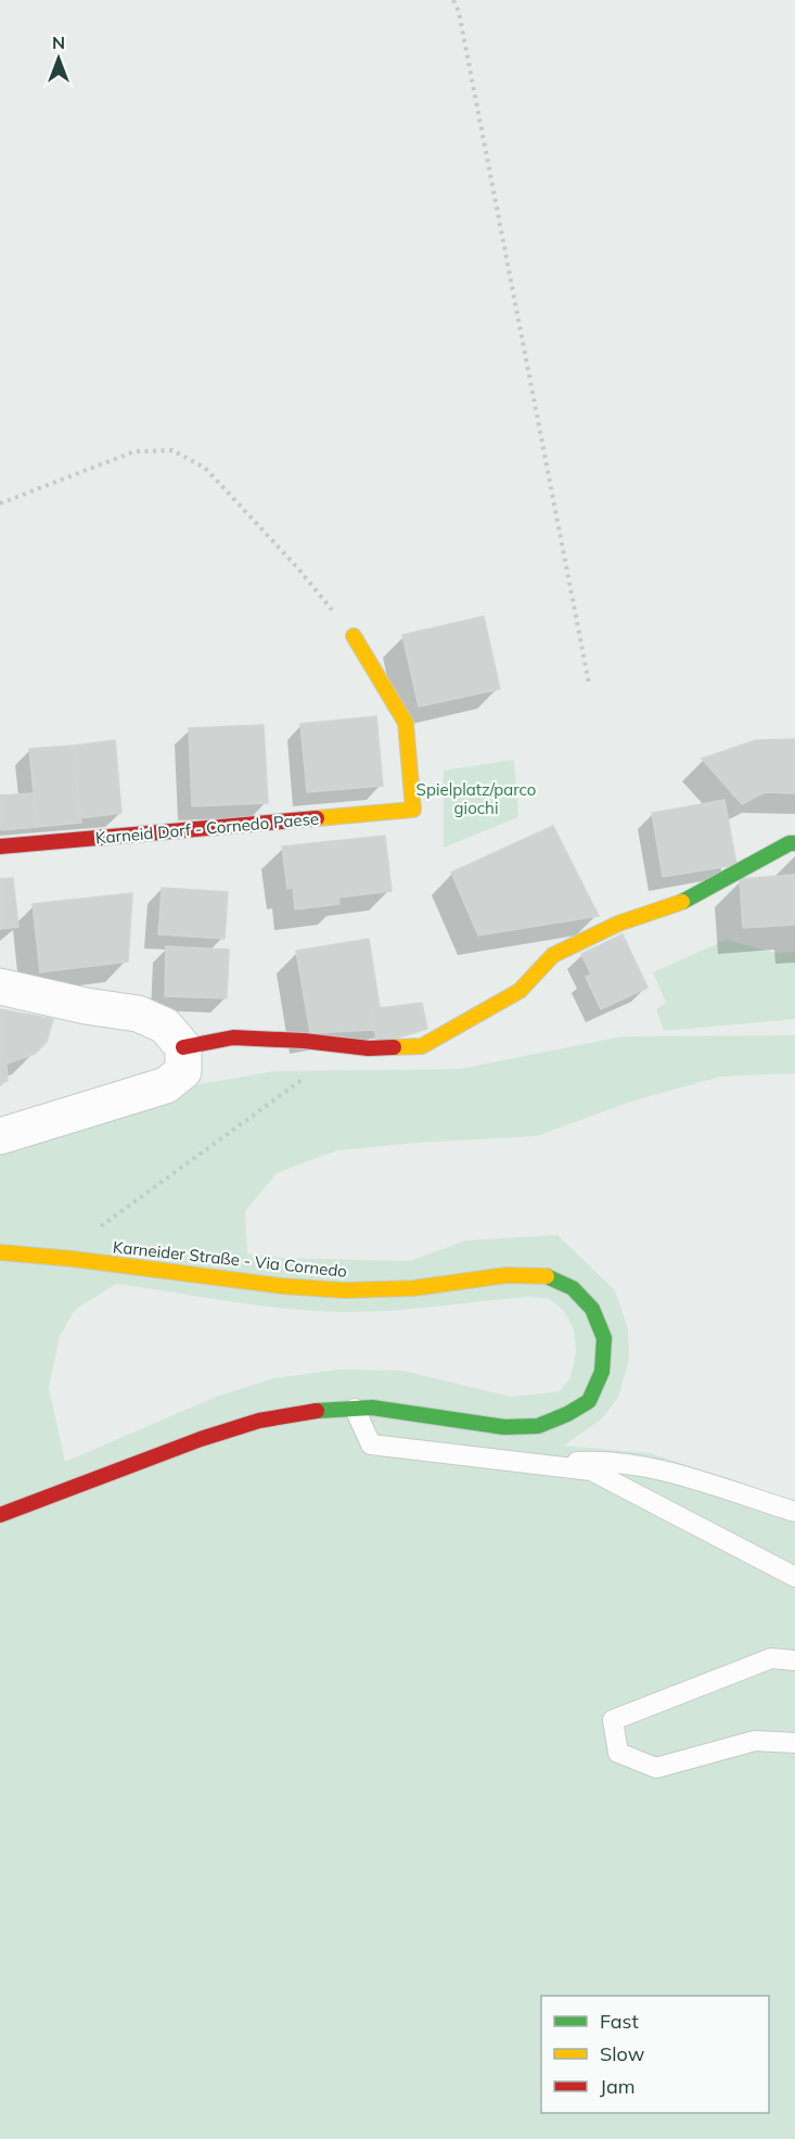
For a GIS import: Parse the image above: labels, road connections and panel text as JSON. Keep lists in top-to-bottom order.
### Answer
{
  "streets": {
    "street": ["Karneid Dorf - Cornedo Paese", "Karneider Straße - Via Cornedo"]
  },
  "parks": ["Spielplatz/parco giochi"],
  "legend": ["Fast", "Slow", "Jam"],
  "north": "top"
}
